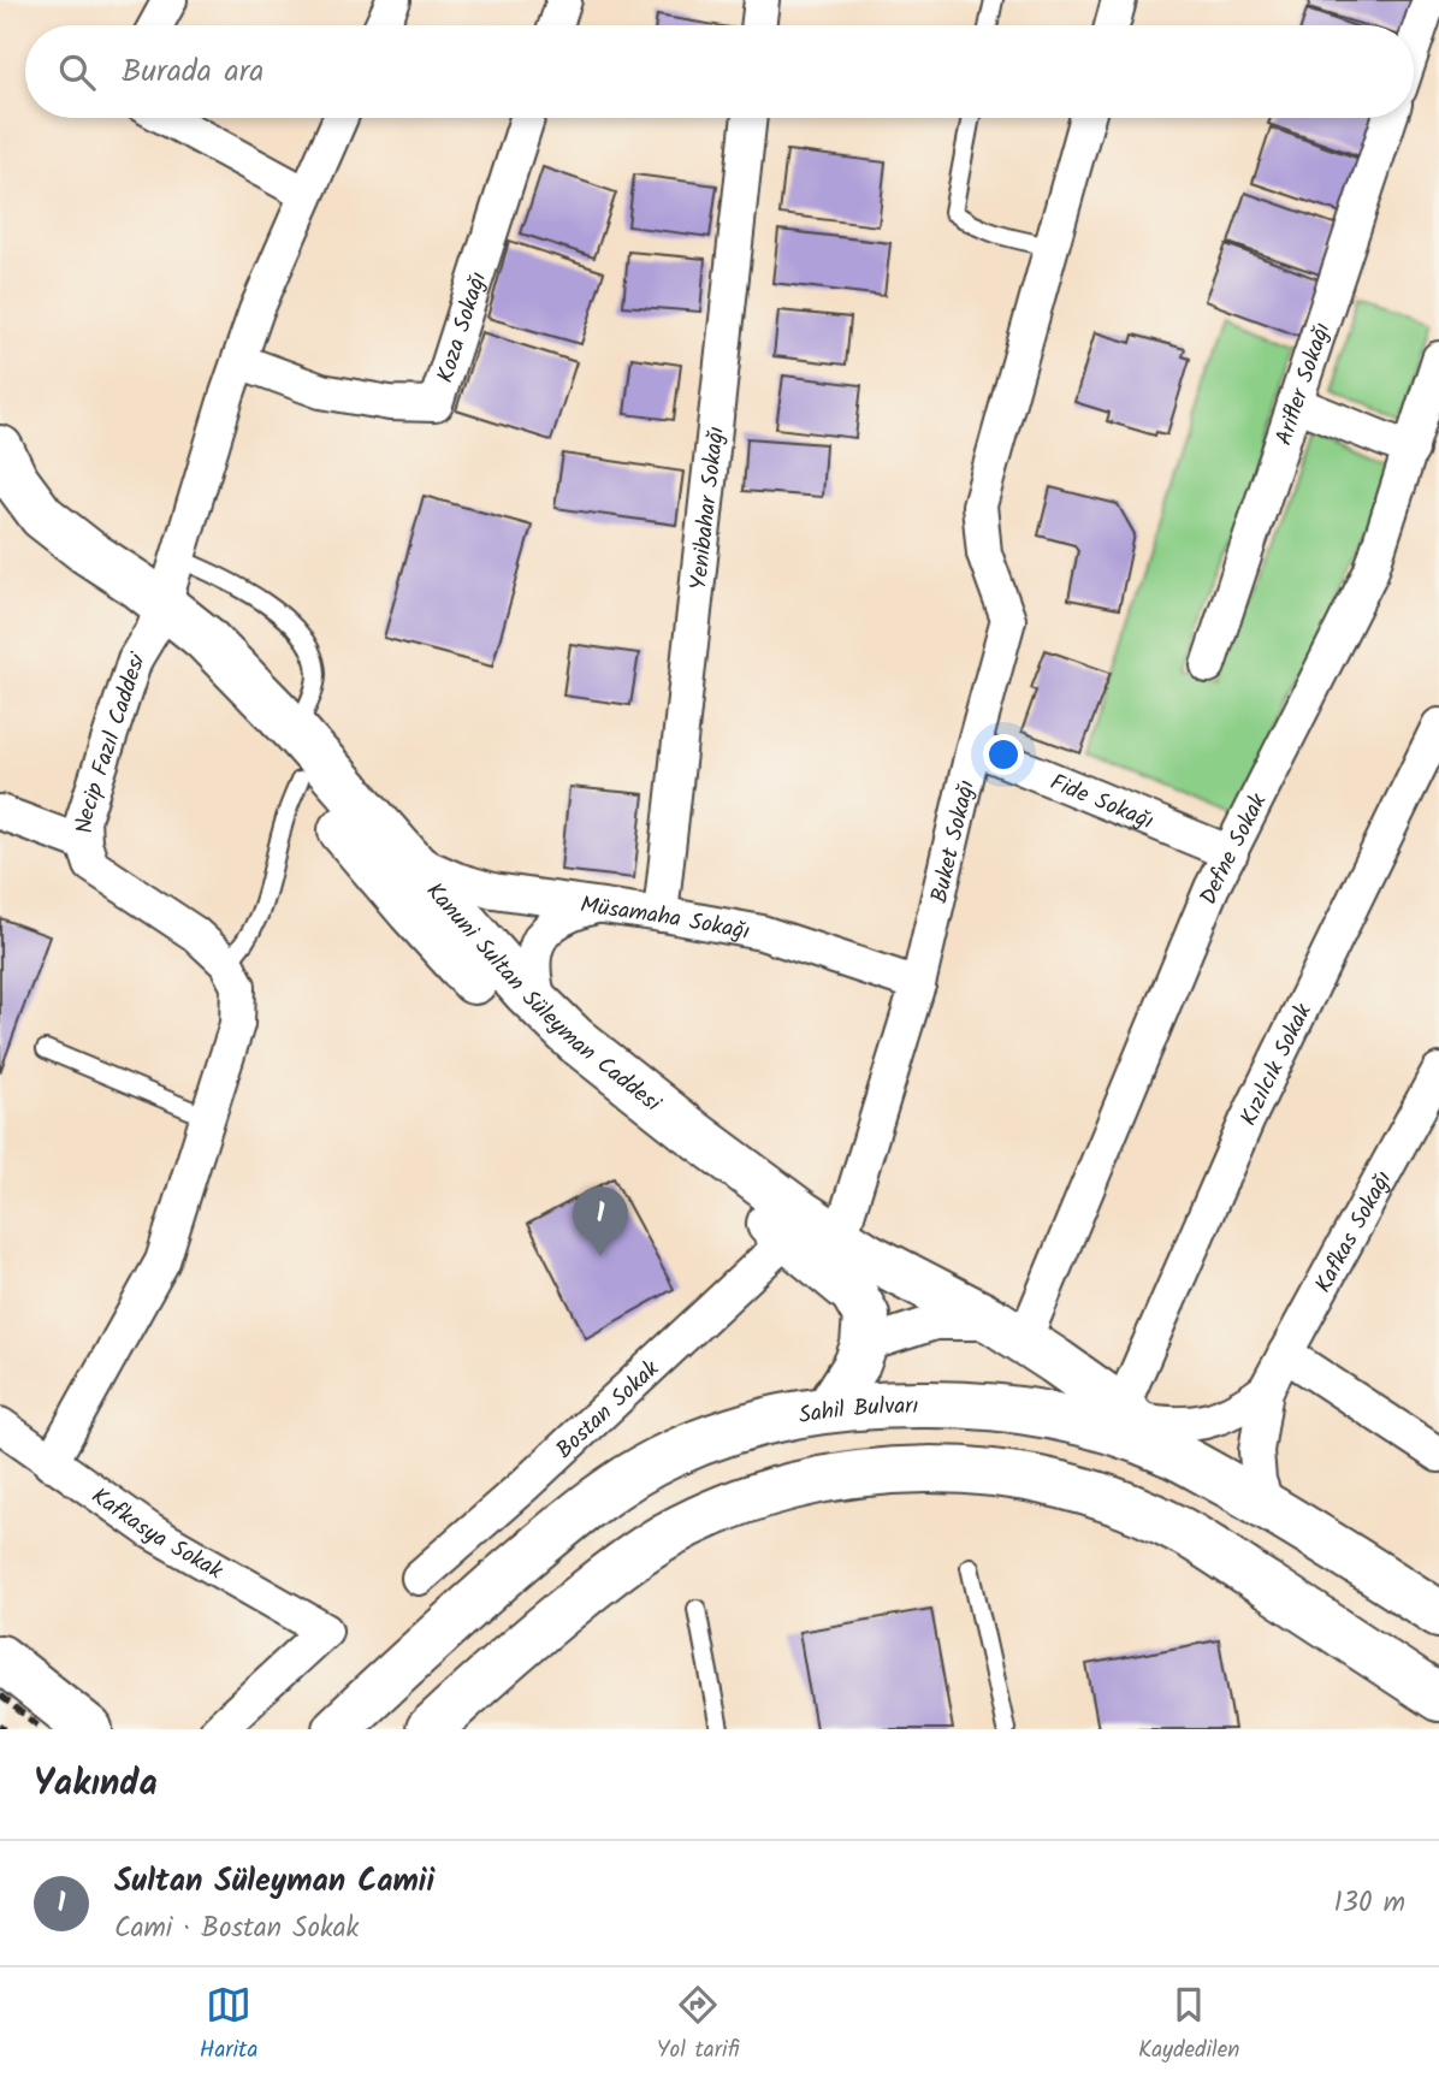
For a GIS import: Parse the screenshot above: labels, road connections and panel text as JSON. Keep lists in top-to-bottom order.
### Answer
{
  "streets": {
    "main road": ["Kanuni Sultan Süleyman Caddesi", "Sahil Bulvarı"],
    "street": [
      "Koza Sokağı",
      "Arifler Sokağı",
      "Yenibahar Sokağı",
      "Necip Fazıl Caddesi",
      "Fide Sokağı",
      "Buket Sokağı",
      "Defne Sokak",
      "Müsamaha Sokağı",
      "Kızılcık Sokak",
      "Kafkas Sokağı",
      "Bostan Sokak",
      "Kafkasya Sokak"
    ]
  },
  "crossings": [
    ["Koza Sokağı", "Necip Fazıl Caddesi"],
    ["Yenibahar Sokağı", "Müsamaha Sokağı"],
    ["Necip Fazıl Caddesi", "Kanuni Sultan Süleyman Caddesi"],
    ["Fide Sokağı", "Buket Sokağı"],
    ["Fide Sokağı", "Defne Sokak"],
    ["Buket Sokağı", "Müsamaha Sokağı"],
    ["Buket Sokağı", "Kanuni Sultan Süleyman Caddesi"],
    ["Defne Sokak", "Kanuni Sultan Süleyman Caddesi"],
    ["Müsamaha Sokağı", "Kanuni Sultan Süleyman Caddesi"],
    ["Kanuni Sultan Süleyman Caddesi", "Kızılcık Sokak"],
    ["Kanuni Sultan Süleyman Caddesi", "Bostan Sokak"],
    ["Kanuni Sultan Süleyman Caddesi", "Sahil Bulvarı"]
  ],
  "page": {
    "search": "Burada ara",
    "pins": "1",
    "heading": "Yakında",
    "list": [
      {
        "mark": "1",
        "name": "Sultan Süleyman Camii",
        "note": "Cami · Bostan Sokak",
        "value": "130 m"
      }
    ],
    "nav": ["Harita", "Yol tarifi", "Kaydedilen"]
  }
}
